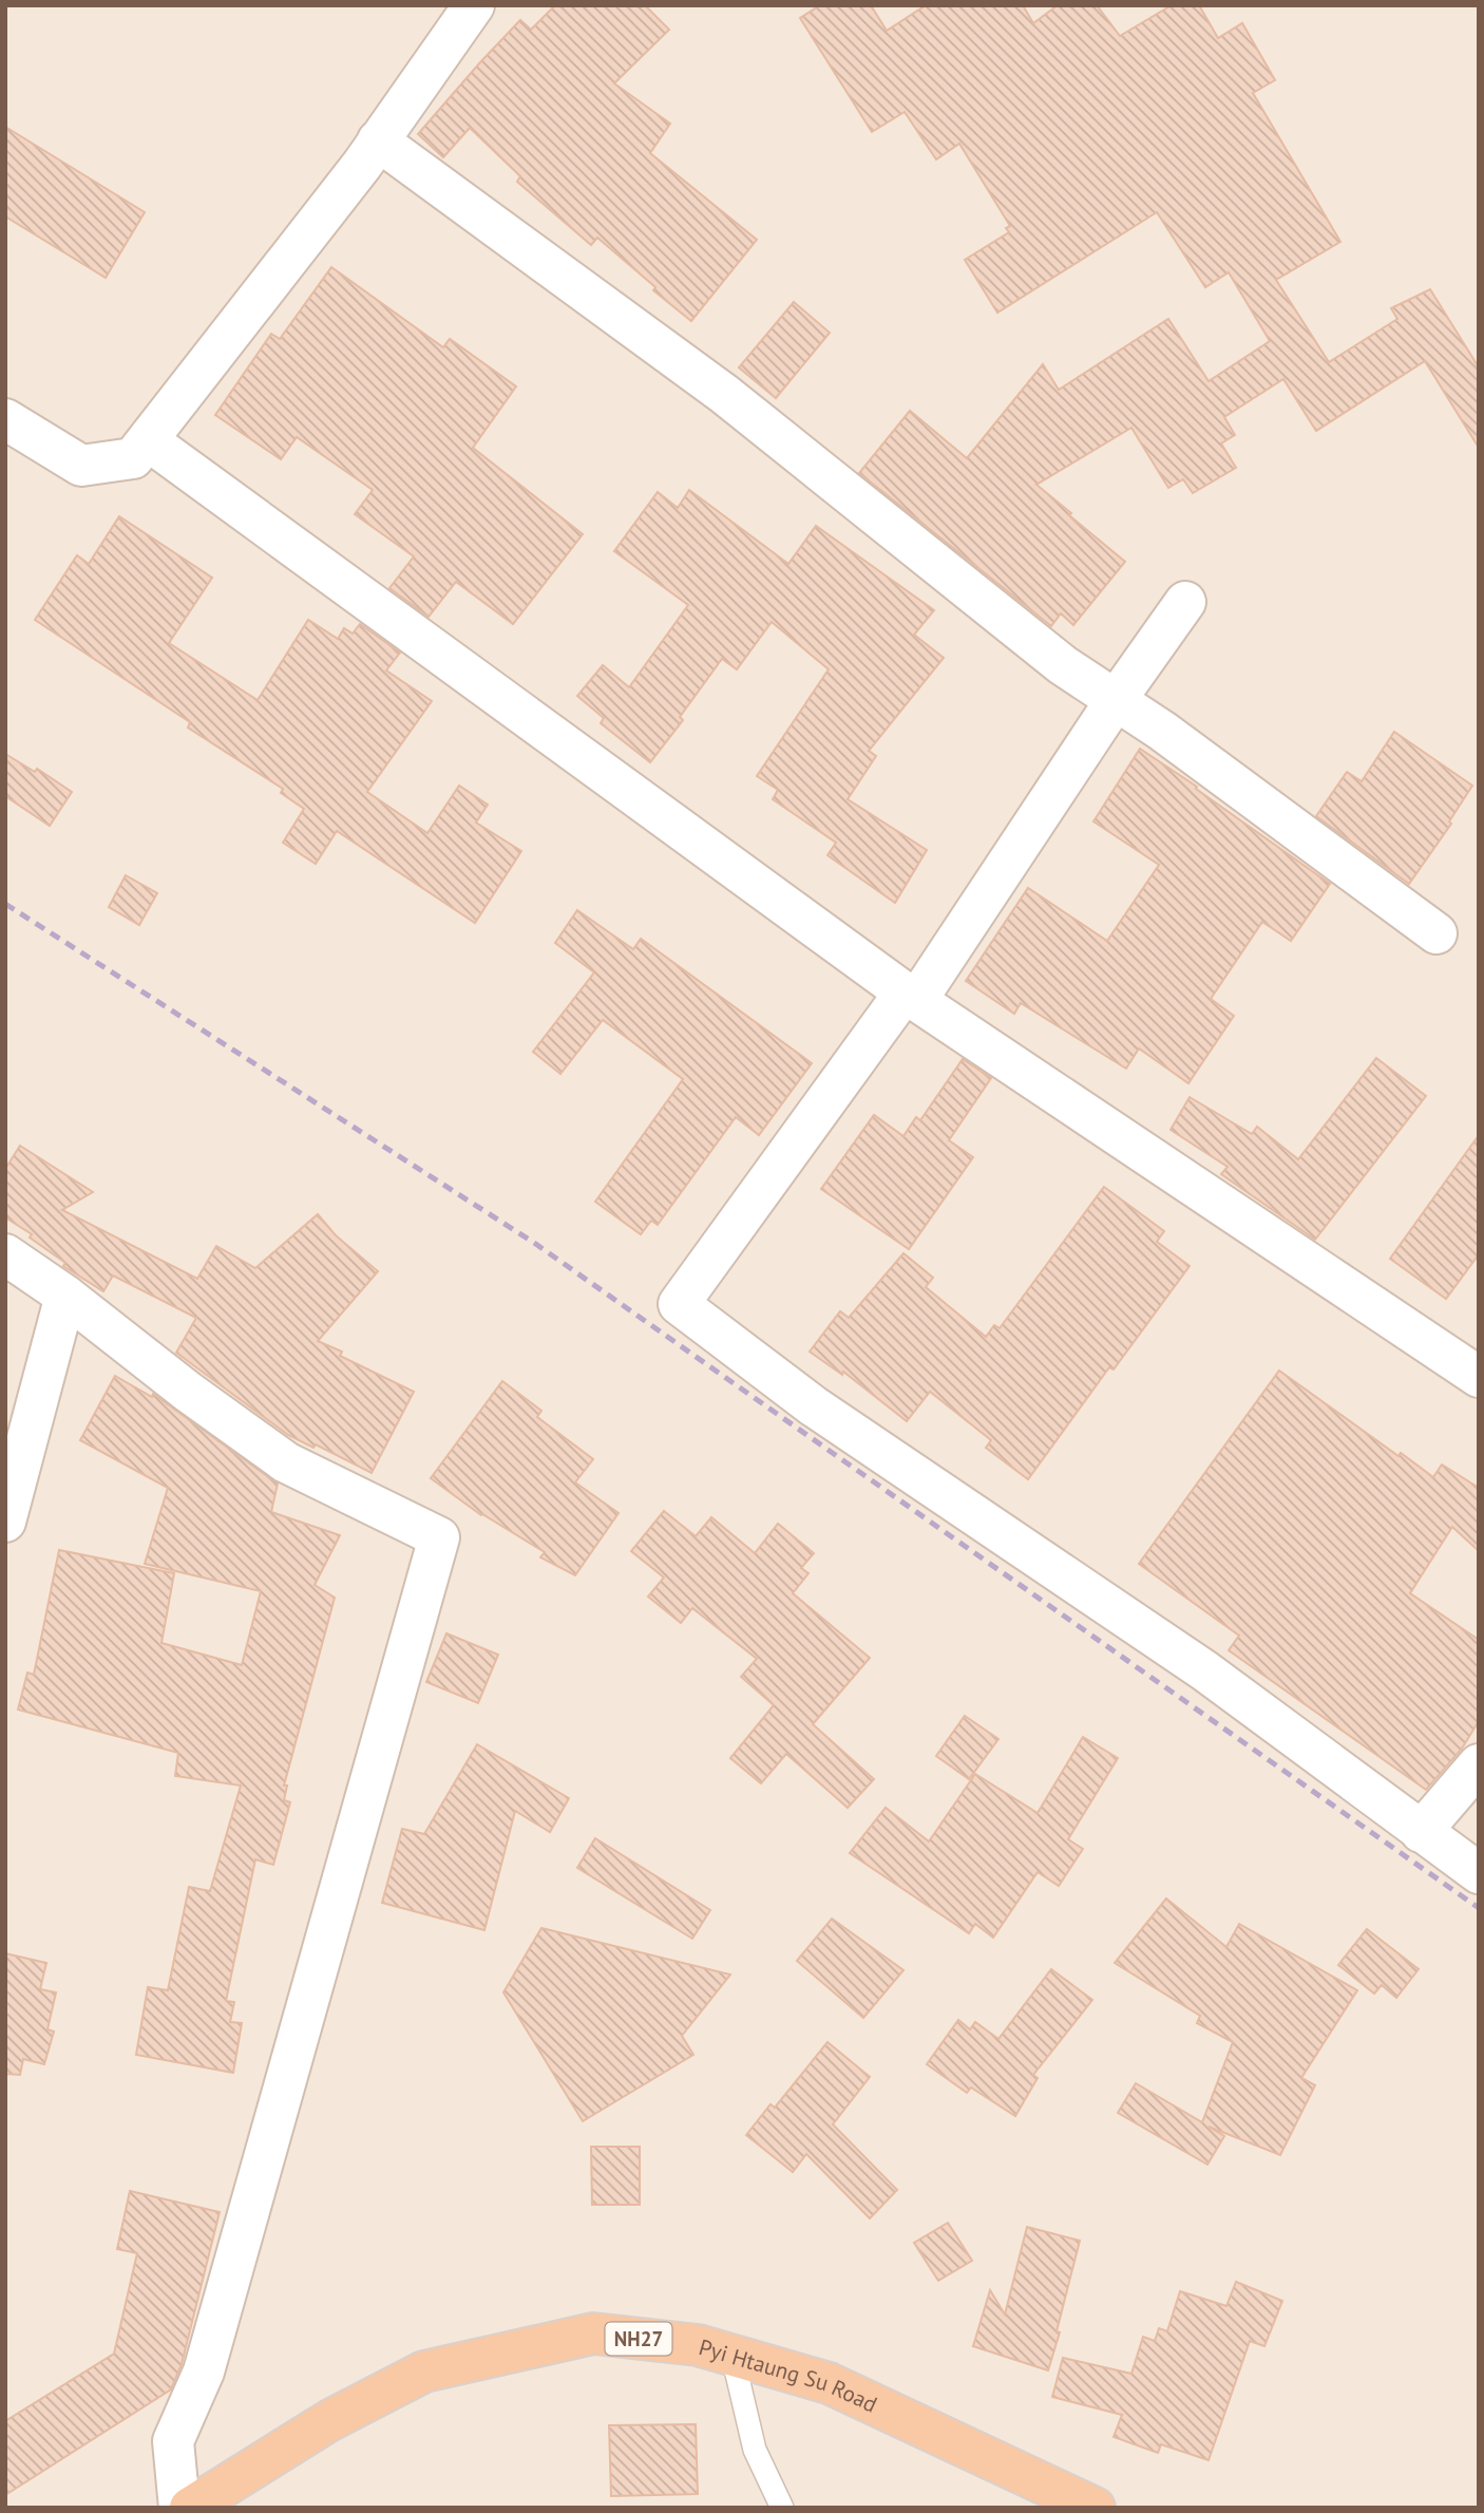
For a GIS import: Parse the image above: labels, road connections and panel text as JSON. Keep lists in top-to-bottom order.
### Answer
{
  "streets": {
    "highway": ["NH27", "Pyi Htaung Su Road"]
  }
}
